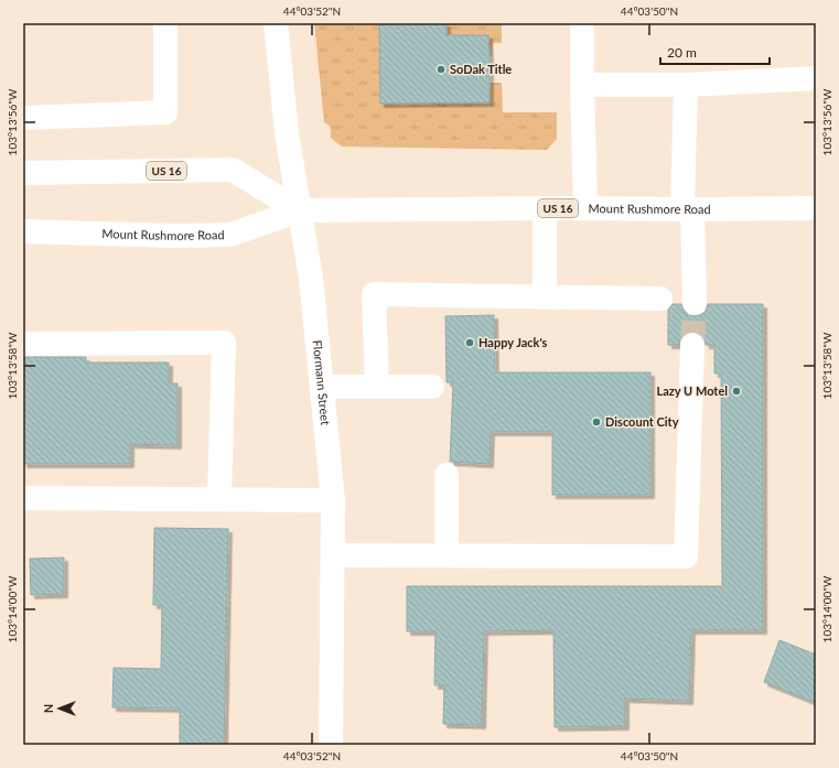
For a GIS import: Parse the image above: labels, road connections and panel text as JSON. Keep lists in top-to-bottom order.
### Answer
{
  "streets": {
    "main road": ["US 16", "Mount Rushmore Road", "Flormann Street"]
  },
  "crossings": [
    ["US 16", "Mount Rushmore Road"],
    ["US 16", "Flormann Street"],
    ["Mount Rushmore Road", "Flormann Street"]
  ],
  "places": [
    "SoDak Title",
    "Happy Jack's",
    "Lazy U Motel",
    "Discount City"
  ],
  "scale_bar": "20 m",
  "north": "left",
  "coordinates": [
    "44°03'52\"N",
    "44°03'50\"N",
    "103°13'56\"W",
    "103°13'58\"W",
    "103°14'00\"W"
  ]
}
